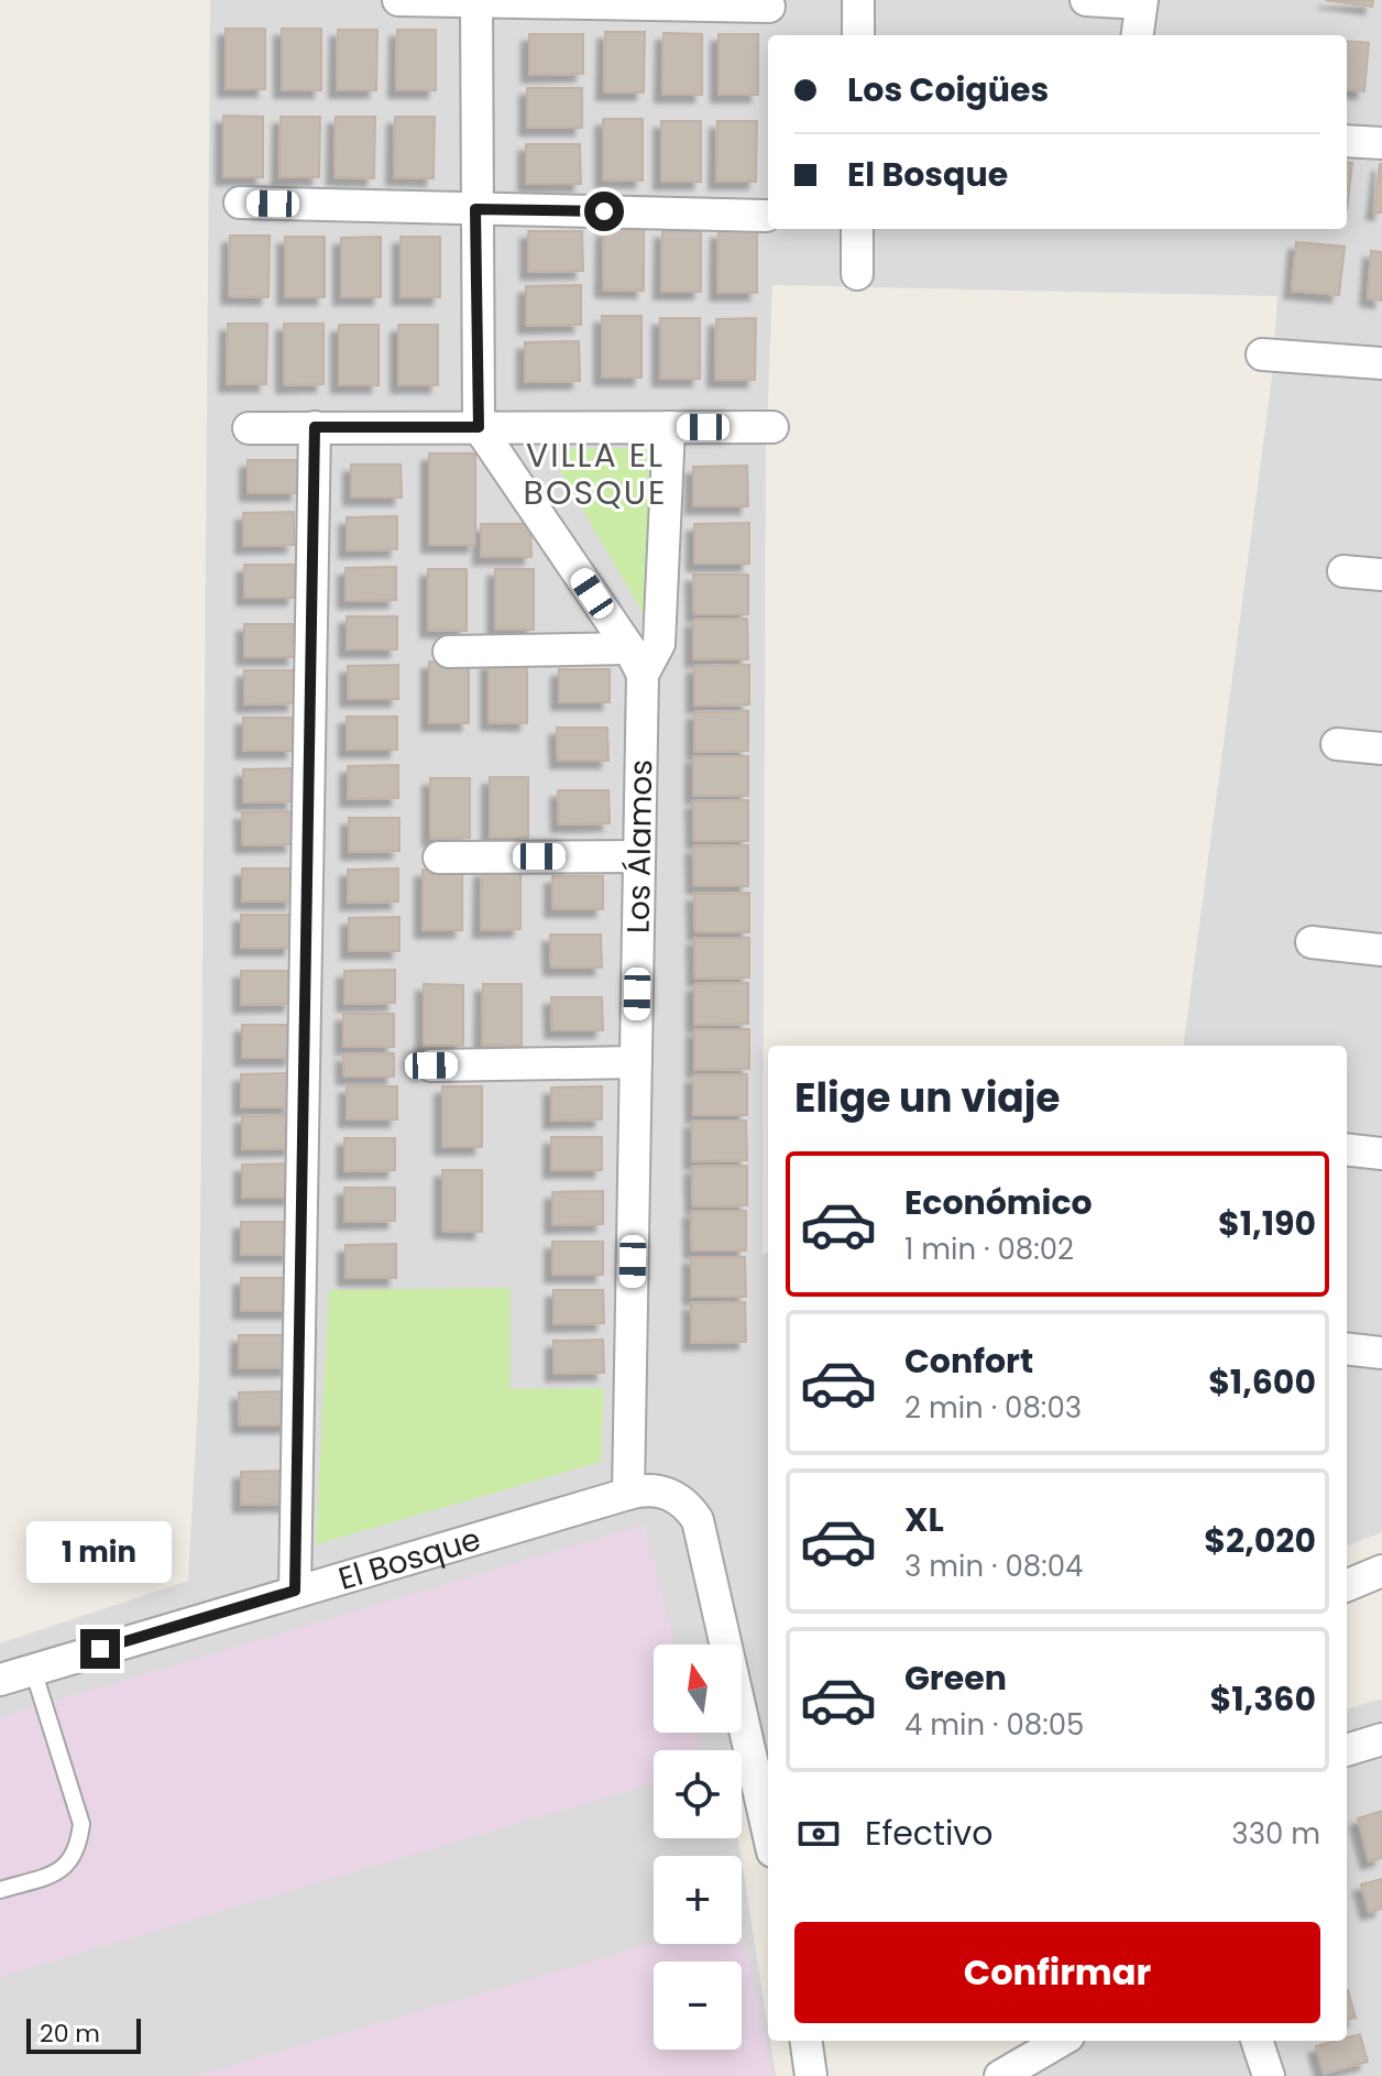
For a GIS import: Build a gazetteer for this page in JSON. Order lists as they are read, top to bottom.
{
  "streets": {
    "street": ["Los Álamos", "El Bosque"]
  },
  "crossings": [
    ["Los Álamos", "El Bosque"]
  ],
  "districts": ["VILLA EL BOSQUE"],
  "scale_bar": "20 m",
  "north": "top",
  "page": {
    "banner": ["Los Coigües", "El Bosque"],
    "heading": "Elige un viaje",
    "list": [
      {
        "name": "Económico",
        "note": "1 min · 08:02",
        "value": "$1,190"
      },
      {
        "name": "Confort",
        "note": "2 min · 08:03",
        "value": "$1,600"
      },
      {
        "name": "XL",
        "note": "3 min · 08:04",
        "value": "$2,020"
      },
      {
        "name": "Green",
        "note": "4 min · 08:05",
        "value": "$1,360"
      }
    ],
    "bubble": "1 min",
    "map_buttons": ["+", "−"],
    "pay": ["Efectivo", "330 m"],
    "buttons": "Confirmar",
    "scale": "20 m"
  }
}
